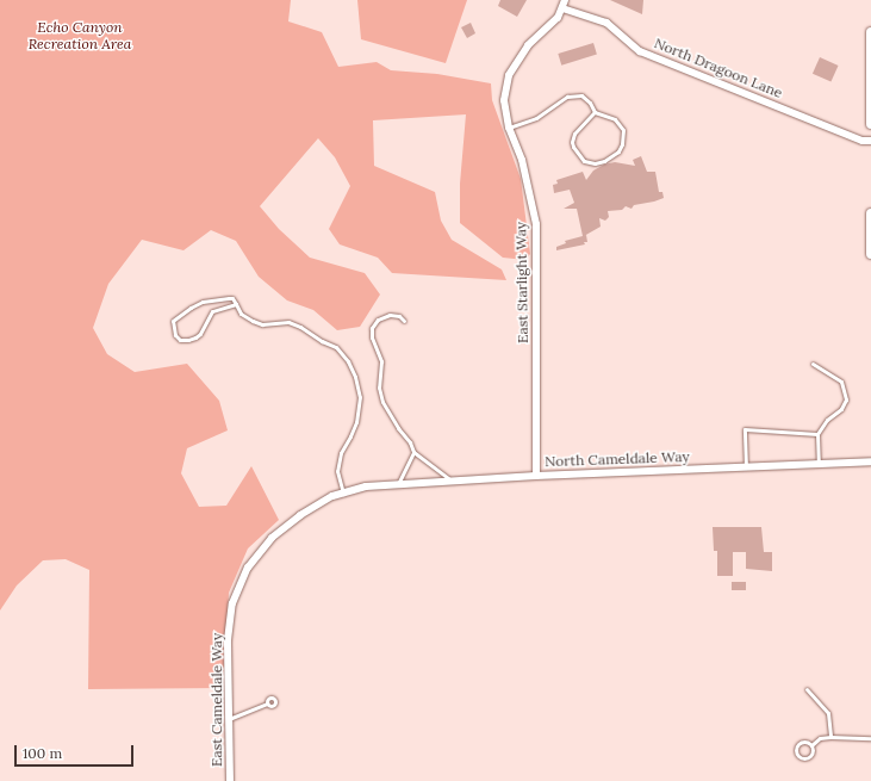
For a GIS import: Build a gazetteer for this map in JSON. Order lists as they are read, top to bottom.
{
  "streets": {
    "street": [
      "North Dragoon Lane",
      "East Starlight Way",
      "North Cameldale Way",
      "East Cameldale Way"
    ]
  },
  "crossings": [
    ["North Dragoon Lane", "East Starlight Way"],
    ["East Starlight Way", "North Cameldale Way"],
    ["North Cameldale Way", "East Cameldale Way"]
  ],
  "parks": ["Echo Canyon Recreation Area"],
  "scale_bar": "100 m"
}
